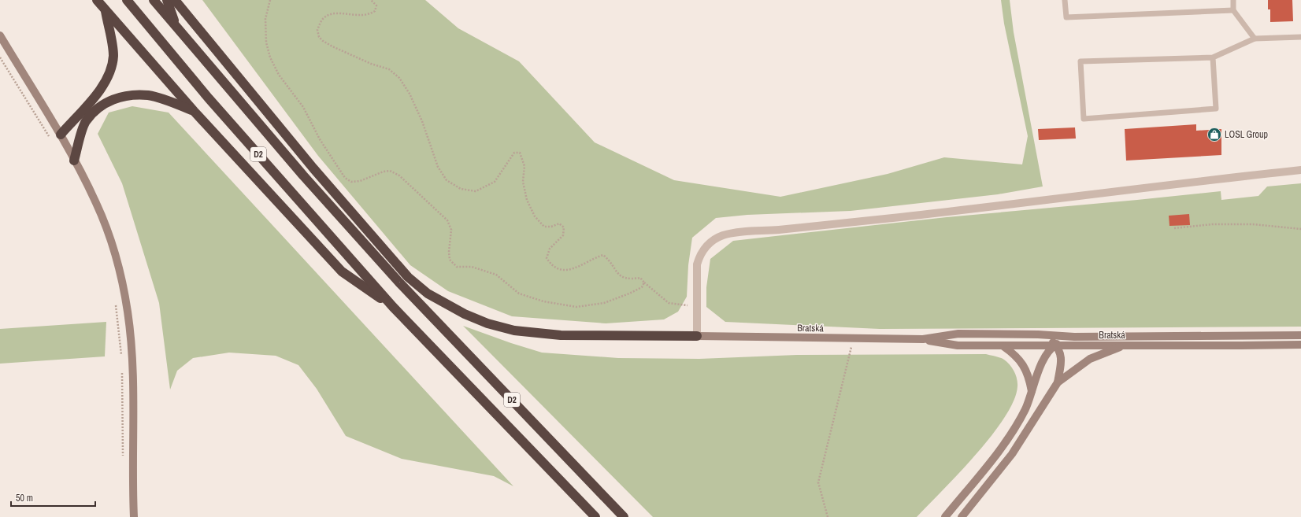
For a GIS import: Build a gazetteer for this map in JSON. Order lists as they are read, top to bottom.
{
  "streets": {
    "highway": ["D2"],
    "main road": ["Bratská"]
  },
  "places": {
    "shop": ["LOSL Group"]
  },
  "scale_bar": "50 m"
}
